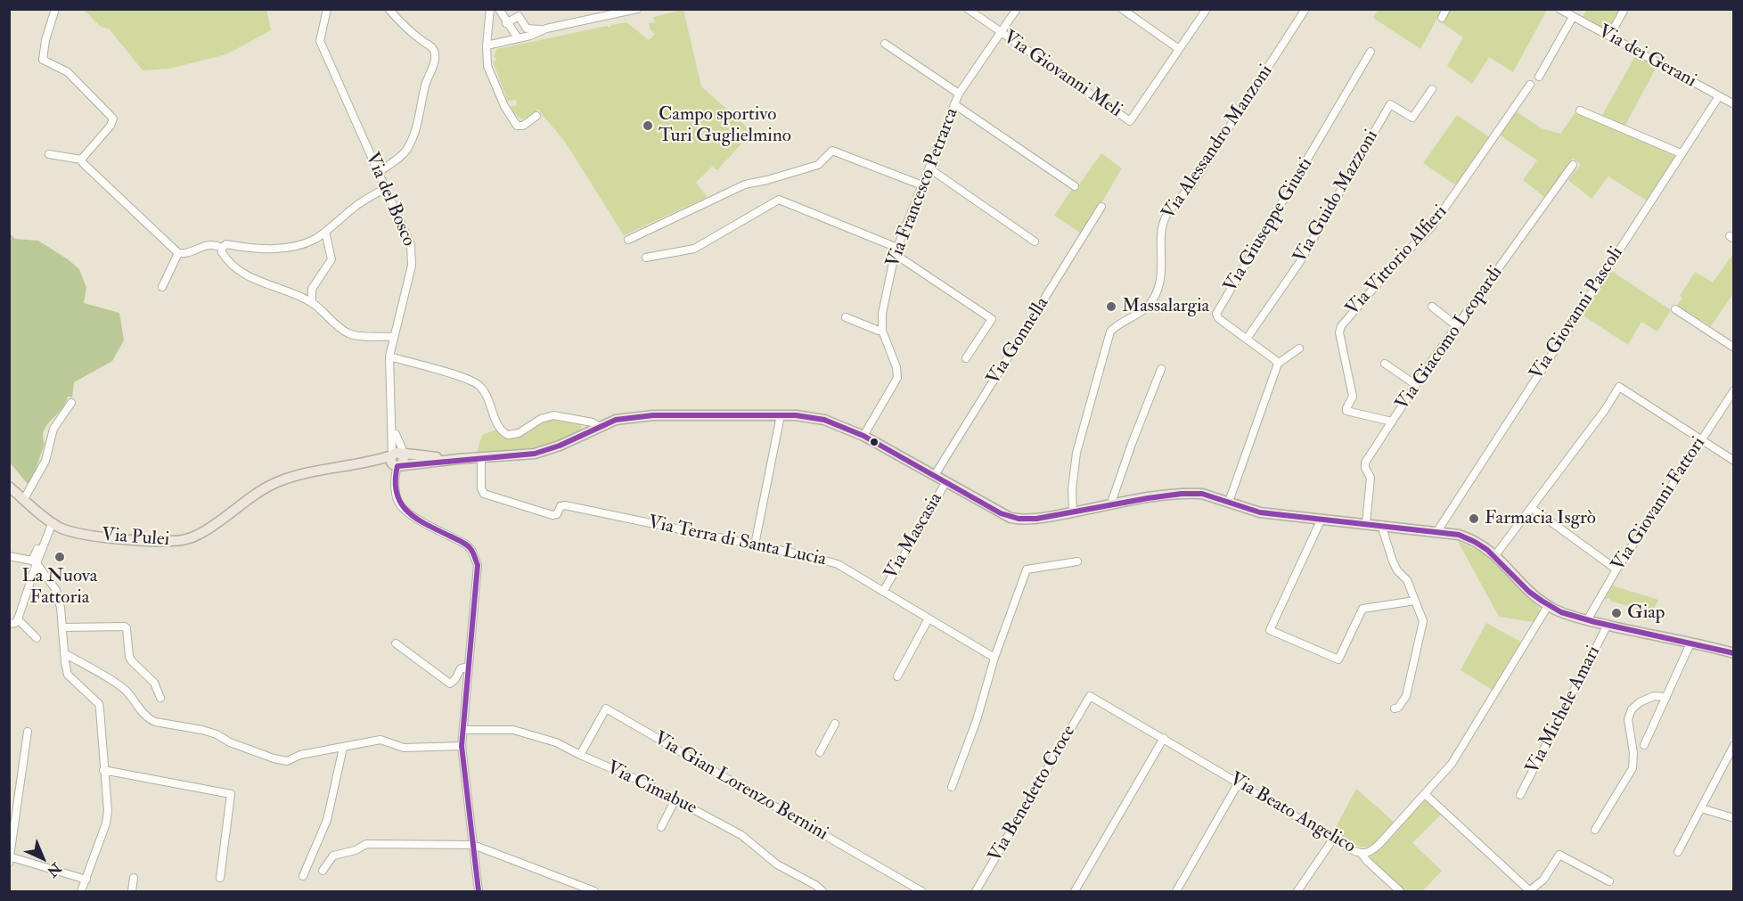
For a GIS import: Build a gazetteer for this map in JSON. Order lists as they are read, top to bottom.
{
  "streets": {
    "main road": ["Via Pulei"],
    "street": [
      "Via dei Gerani",
      "Via Giovanni Meli",
      "Via Alessandro Manzoni",
      "Via Francesco Petrarca",
      "Via Guido Mazzoni",
      "Via del Bosco",
      "Via Giuseppe Giusti",
      "Via Vittorio Alfieri",
      "Via Giovanni Pascoli",
      "Via Giacomo Leopardi",
      "Via Gonnella",
      "Via Giovanni Fattori",
      "Via Mascasia",
      "Via Terra di Santa Lucia",
      "Via Michele Amari",
      "Via Gian Lorenzo Bernini",
      "Via Cimabue",
      "Via Benedetto Croce",
      "Via Beato Angelico"
    ]
  },
  "crossings": [
    ["Via dei Gerani", "Via Giovanni Pascoli"],
    ["Via Giovanni Meli", "Via Francesco Petrarca"],
    ["Via Guido Mazzoni", "Via Giuseppe Giusti"],
    ["Via Vittorio Alfieri", "Via Giacomo Leopardi"],
    ["Via Mascasia", "Via Terra di Santa Lucia"],
    ["Via Gian Lorenzo Bernini", "Via Cimabue"],
    ["Via Benedetto Croce", "Via Beato Angelico"]
  ],
  "places": [
    "Campo sportivo Turi Guglielmino",
    "Massalargia",
    "Farmacia Isgrò",
    "La Nuova Fattoria",
    "Giap"
  ],
  "north": "bottom right"
}
